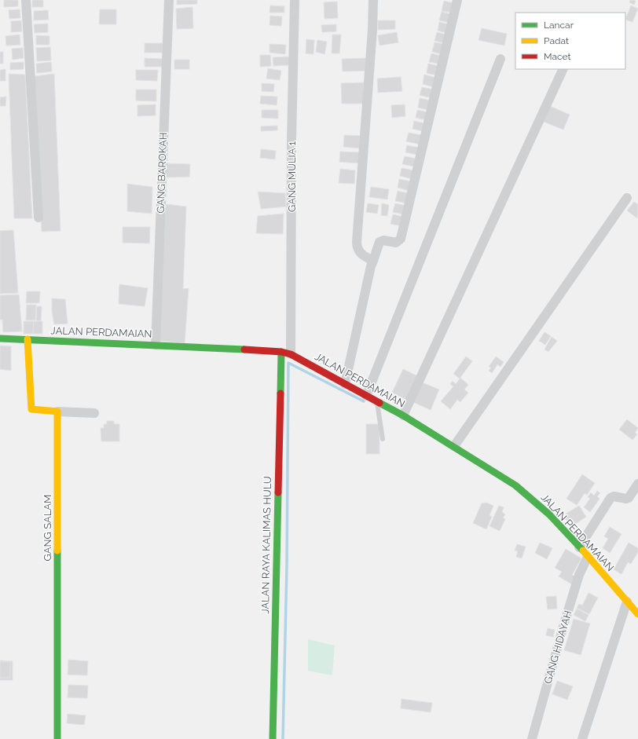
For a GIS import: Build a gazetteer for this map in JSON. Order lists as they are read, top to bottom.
{
  "streets": {
    "street": [
      "GANG BAROKAH",
      "GANG MULIA 1",
      "JALAN PERDAMAIAN",
      "GANG SALAM",
      "JALAN RAYA KALIMAS HULU",
      "GANG HIDAYAH"
    ]
  },
  "crossings": [
    ["GANG BAROKAH", "JALAN PERDAMAIAN"],
    ["GANG MULIA 1", "JALAN PERDAMAIAN"],
    ["JALAN PERDAMAIAN", "JALAN RAYA KALIMAS HULU"],
    ["JALAN PERDAMAIAN", "GANG HIDAYAH"]
  ],
  "legend": ["Lancar", "Padat", "Macet"]
}
